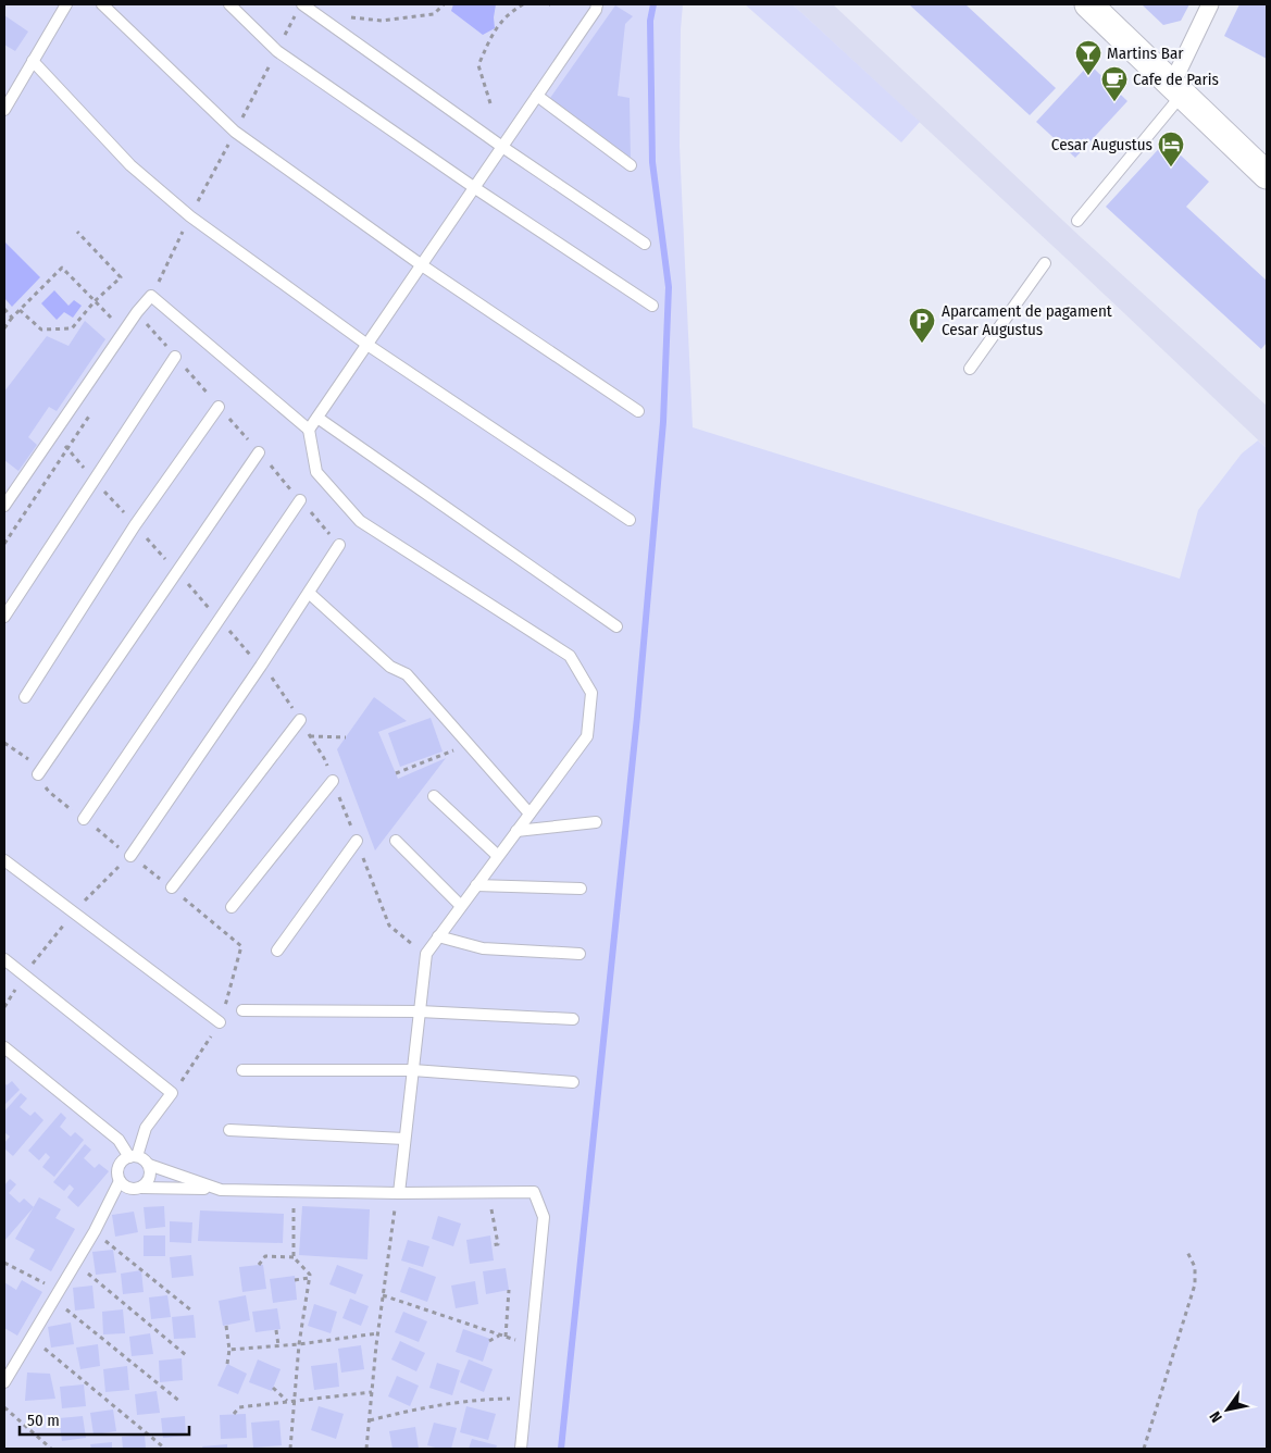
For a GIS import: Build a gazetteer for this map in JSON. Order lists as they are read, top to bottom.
{
  "places": {
    "bar": ["Martins Bar"],
    "cafe": ["Cafe de Paris"],
    "hotel": ["Cesar Augustus"],
    "parking": ["Aparcament de pagament Cesar Augustus"]
  },
  "scale_bar": "50 m",
  "north": "bottom left"
}
